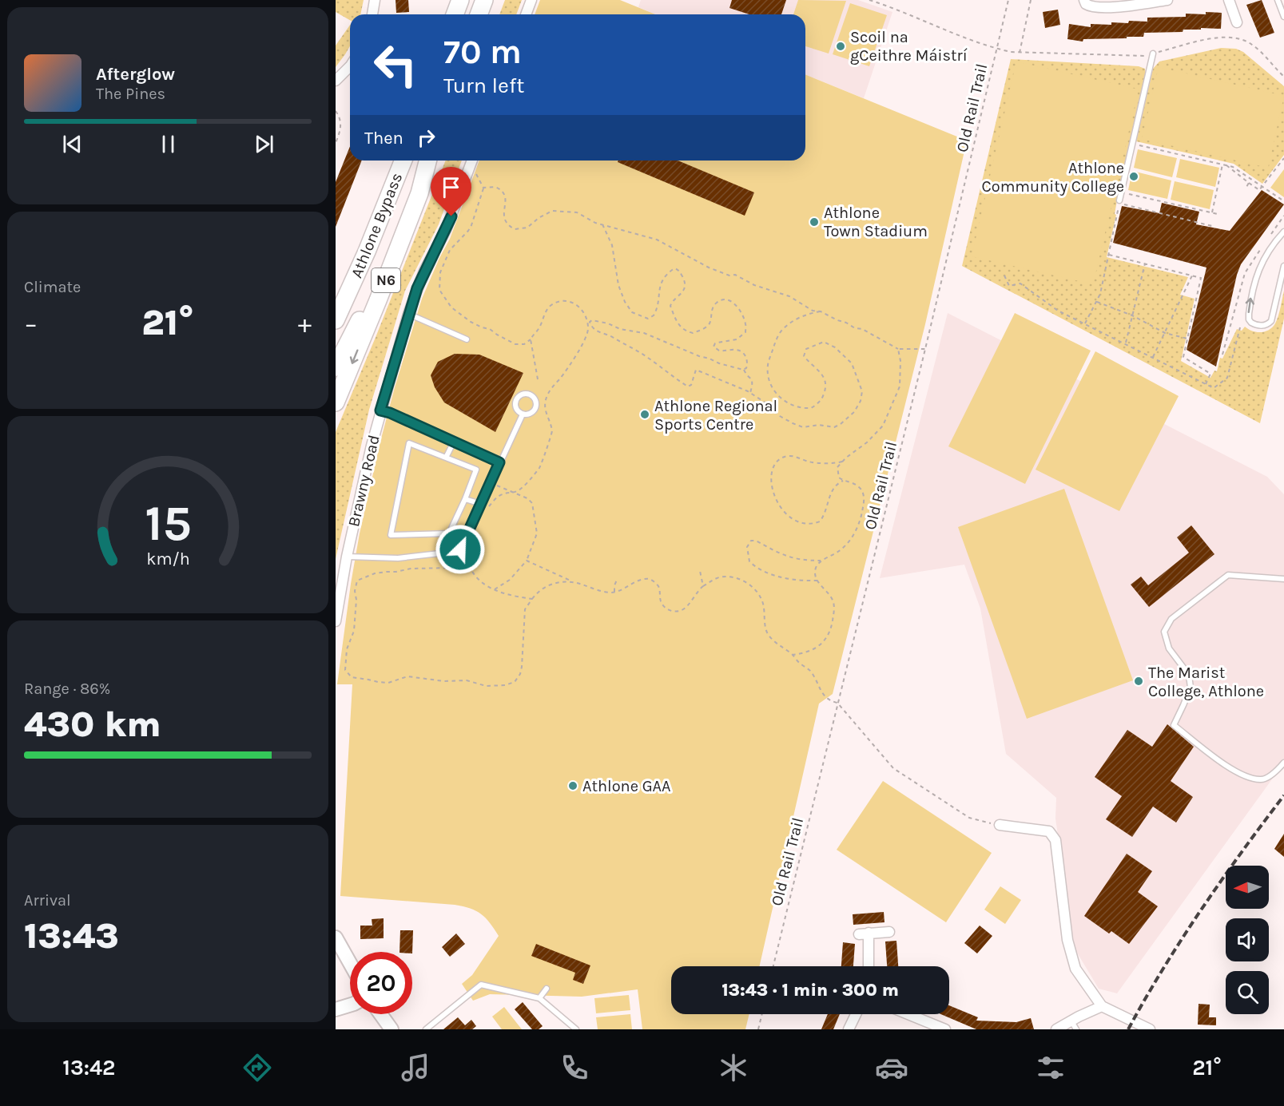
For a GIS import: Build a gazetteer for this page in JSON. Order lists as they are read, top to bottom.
{
  "streets": {
    "highway": ["Athlone Bypass", "N6"],
    "street": ["Brawny Road"],
    "path": ["Old Rail Trail"]
  },
  "places": [
    "Scoil na gCeithre Máistrí",
    "Athlone Community College",
    "Athlone Town Stadium",
    "Athlone Regional Sports Centre",
    "The Marist College, Athlone",
    "Athlone GAA"
  ],
  "north": "left",
  "page": {
    "turn": ["70 m", "Turn left"],
    "song": ["Afterglow", "The Pines"],
    "then": "Then",
    "tile": [
      "Climate",
      ["Range · 86%", "430 km"],
      ["Arrival", "13:43"]
    ],
    "heat": ["−", "21°", "+"],
    "limit": "20",
    "trip": "13:43 · 1 min · 300 m",
    "tabs": ["13:42", "21°"],
    "gauge": ["15", "km/h"]
  }
}
